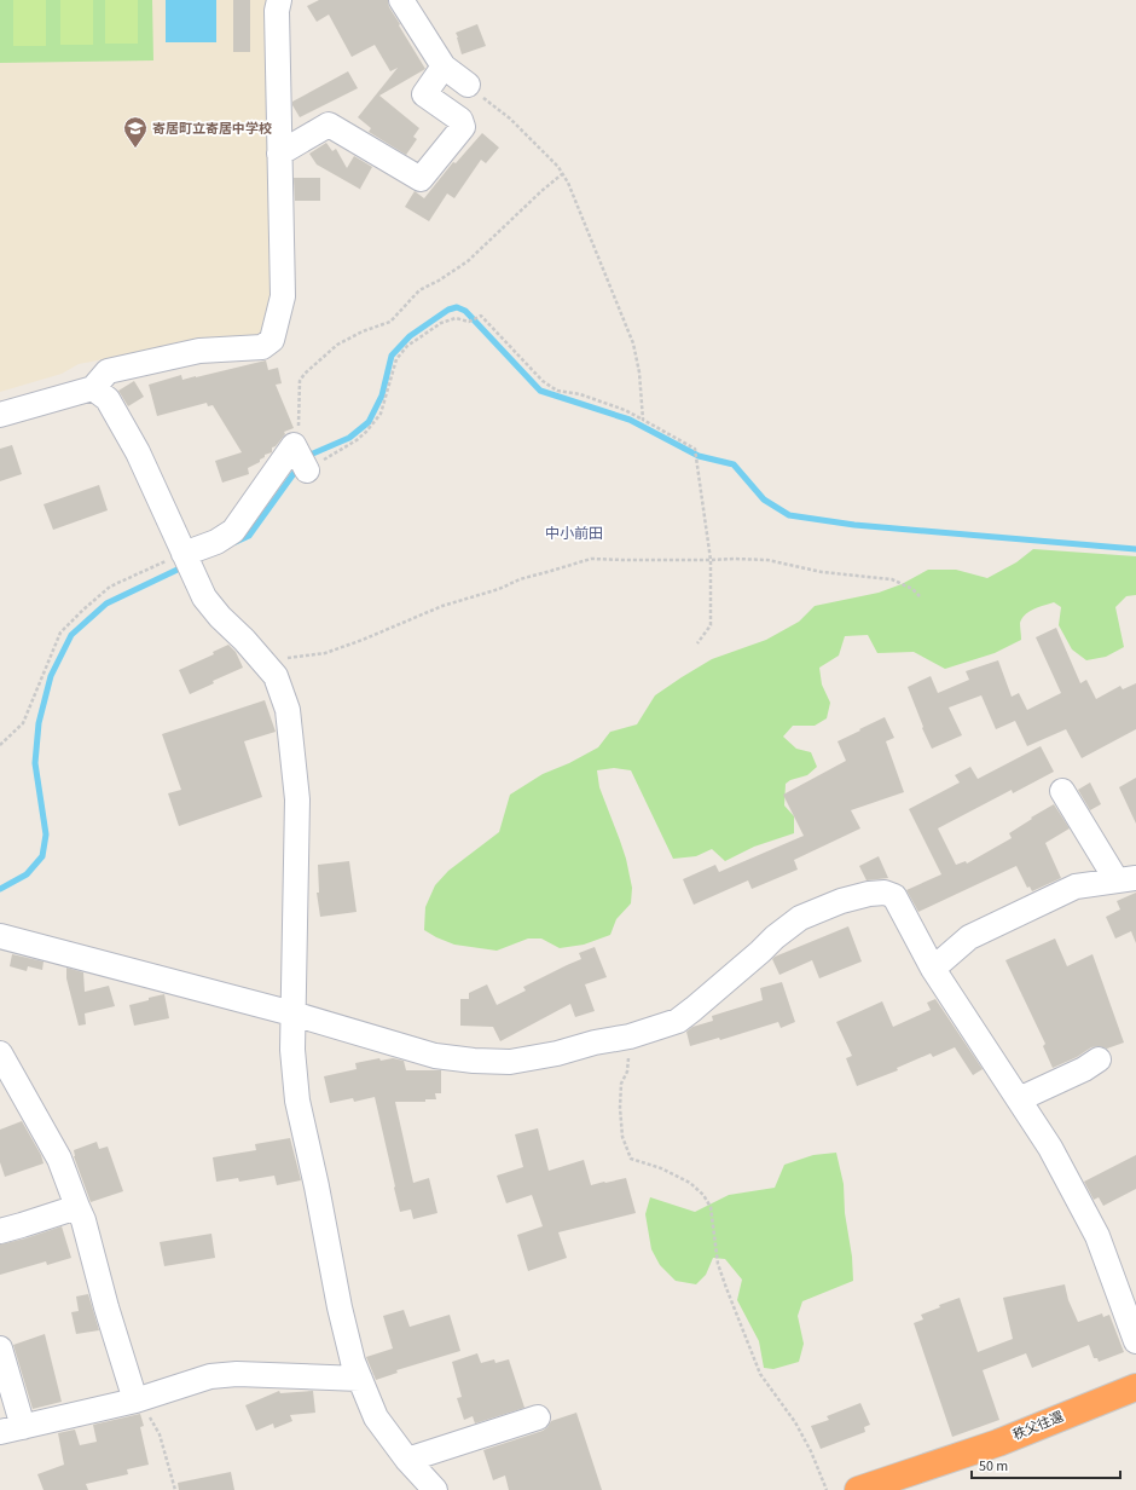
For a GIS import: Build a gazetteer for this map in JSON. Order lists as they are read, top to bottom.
{
  "streets": {
    "highway": ["秩父往還"]
  },
  "districts": ["中小前田"],
  "places": {
    "school or university": ["寄居町立寄居中学校"]
  },
  "scale_bar": "50 m"
}
